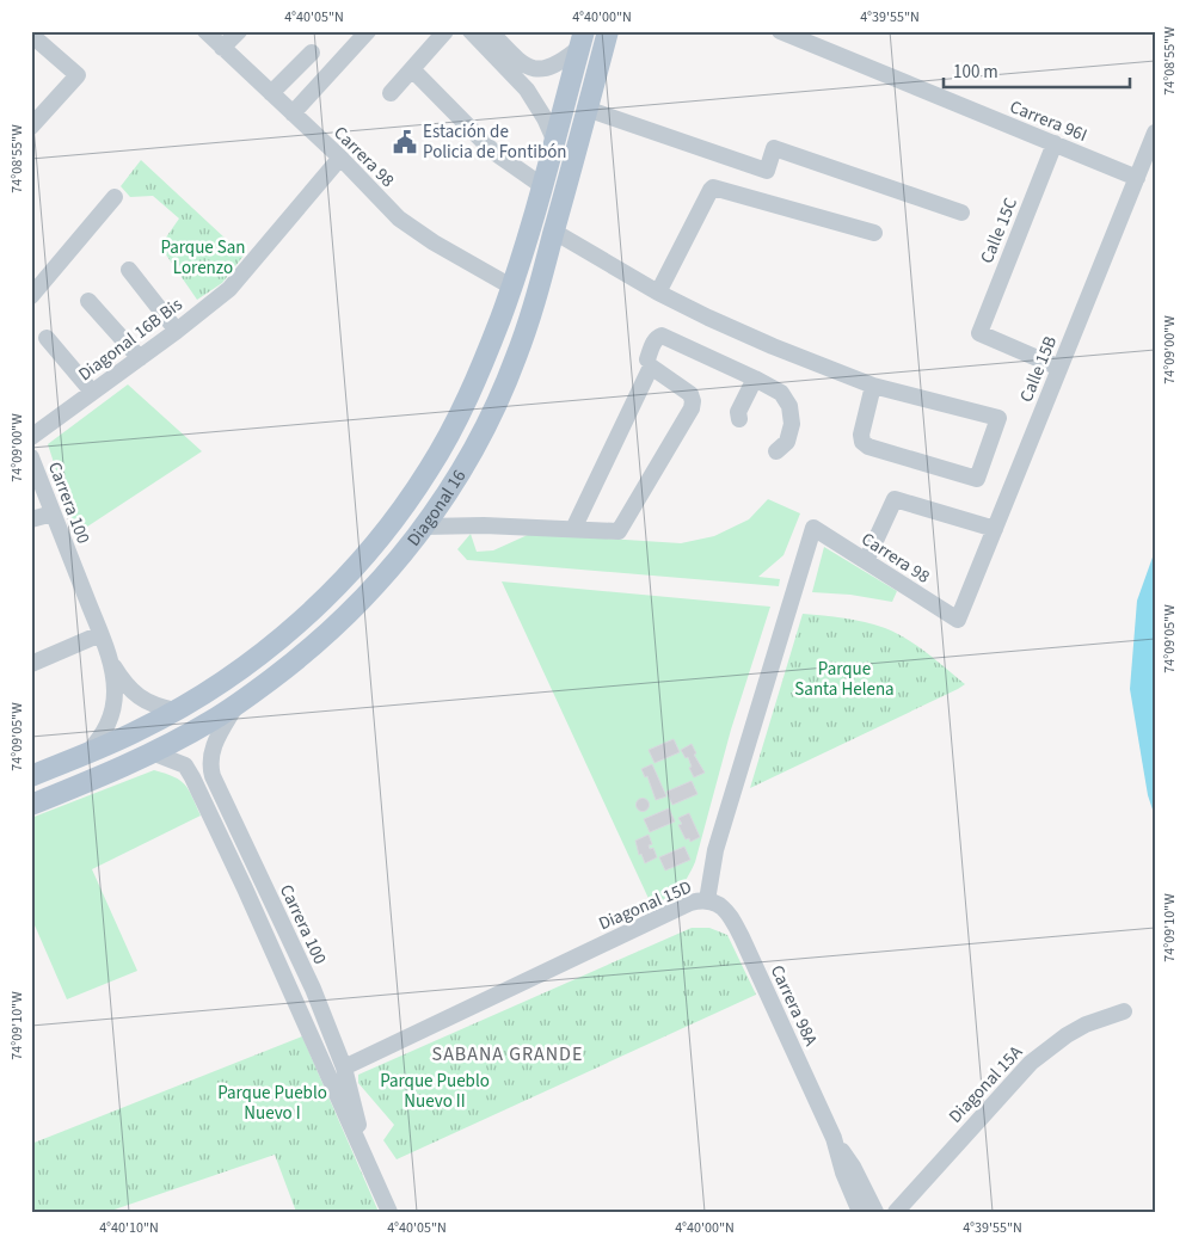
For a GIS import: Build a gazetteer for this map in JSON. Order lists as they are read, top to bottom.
{
  "streets": {
    "main road": ["Diagonal 16"],
    "street": [
      "Carrera 96I",
      "Carrera 98",
      "Calle 15C",
      "Diagonal 16B Bis",
      "Calle 15B",
      "Carrera 100",
      "Diagonal 15D",
      "Carrera 98A",
      "Diagonal 15A"
    ]
  },
  "crossings": [
    ["Carrera 96I", "Calle 15C"],
    ["Carrera 96I", "Calle 15B"],
    ["Carrera 98", "Diagonal 16B Bis"],
    ["Carrera 98", "Calle 15B"],
    ["Carrera 98", "Diagonal 16"],
    ["Carrera 98", "Diagonal 15D"],
    ["Calle 15C", "Calle 15B"],
    ["Carrera 100", "Diagonal 16"],
    ["Carrera 100", "Diagonal 15D"],
    ["Diagonal 15D", "Carrera 98A"]
  ],
  "districts": ["SABANA GRANDE"],
  "parks": [
    "Parque San Lorenzo",
    "Parque Santa Helena",
    "Parque Pueblo Nuevo II",
    "Parque Pueblo Nuevo I"
  ],
  "places": {
    "public building": ["Estación de Policia de Fontibón"]
  },
  "scale_bar": "100 m",
  "coordinates": [
    "4°40'05\"N",
    "4°40'00\"N",
    "4°39'55\"N",
    "74°08'55\"W",
    "74°09'00\"W",
    "74°09'05\"W",
    "74°09'10\"W",
    "4°40'10\"N"
  ]
}
